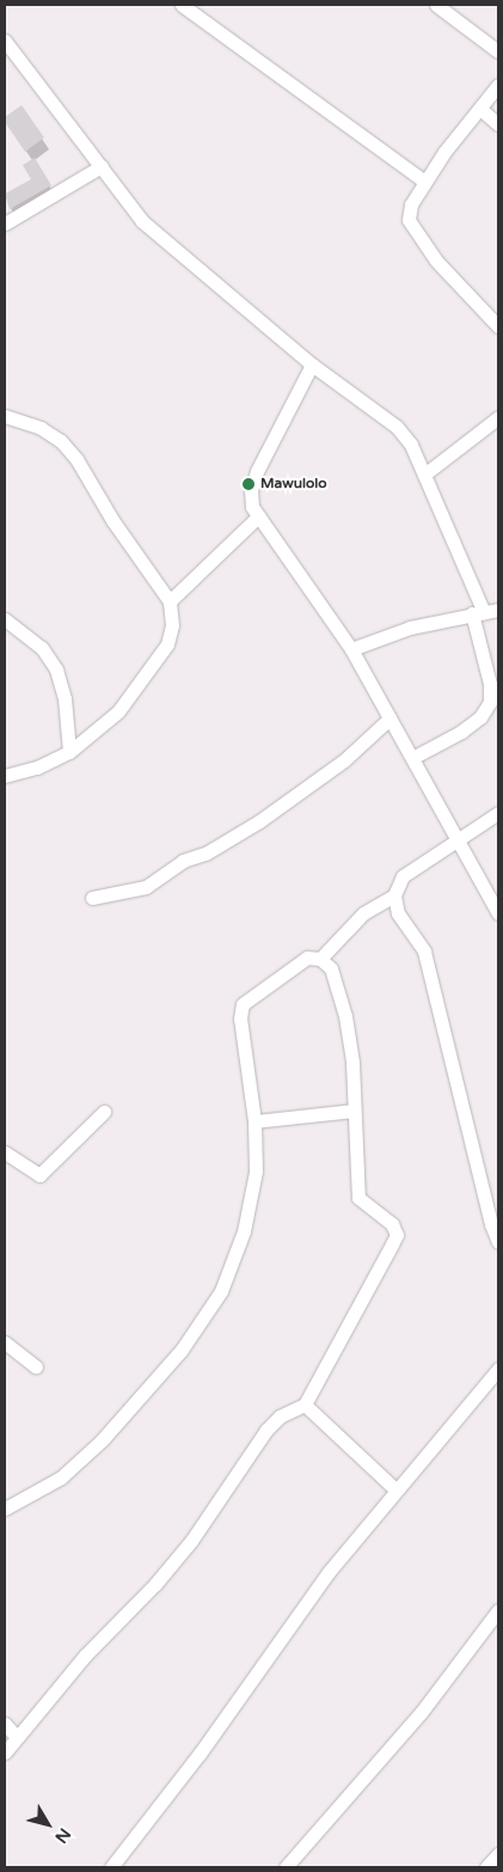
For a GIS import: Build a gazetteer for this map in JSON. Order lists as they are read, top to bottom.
{
  "places": ["Mawulolo"],
  "north": "bottom right"
}
